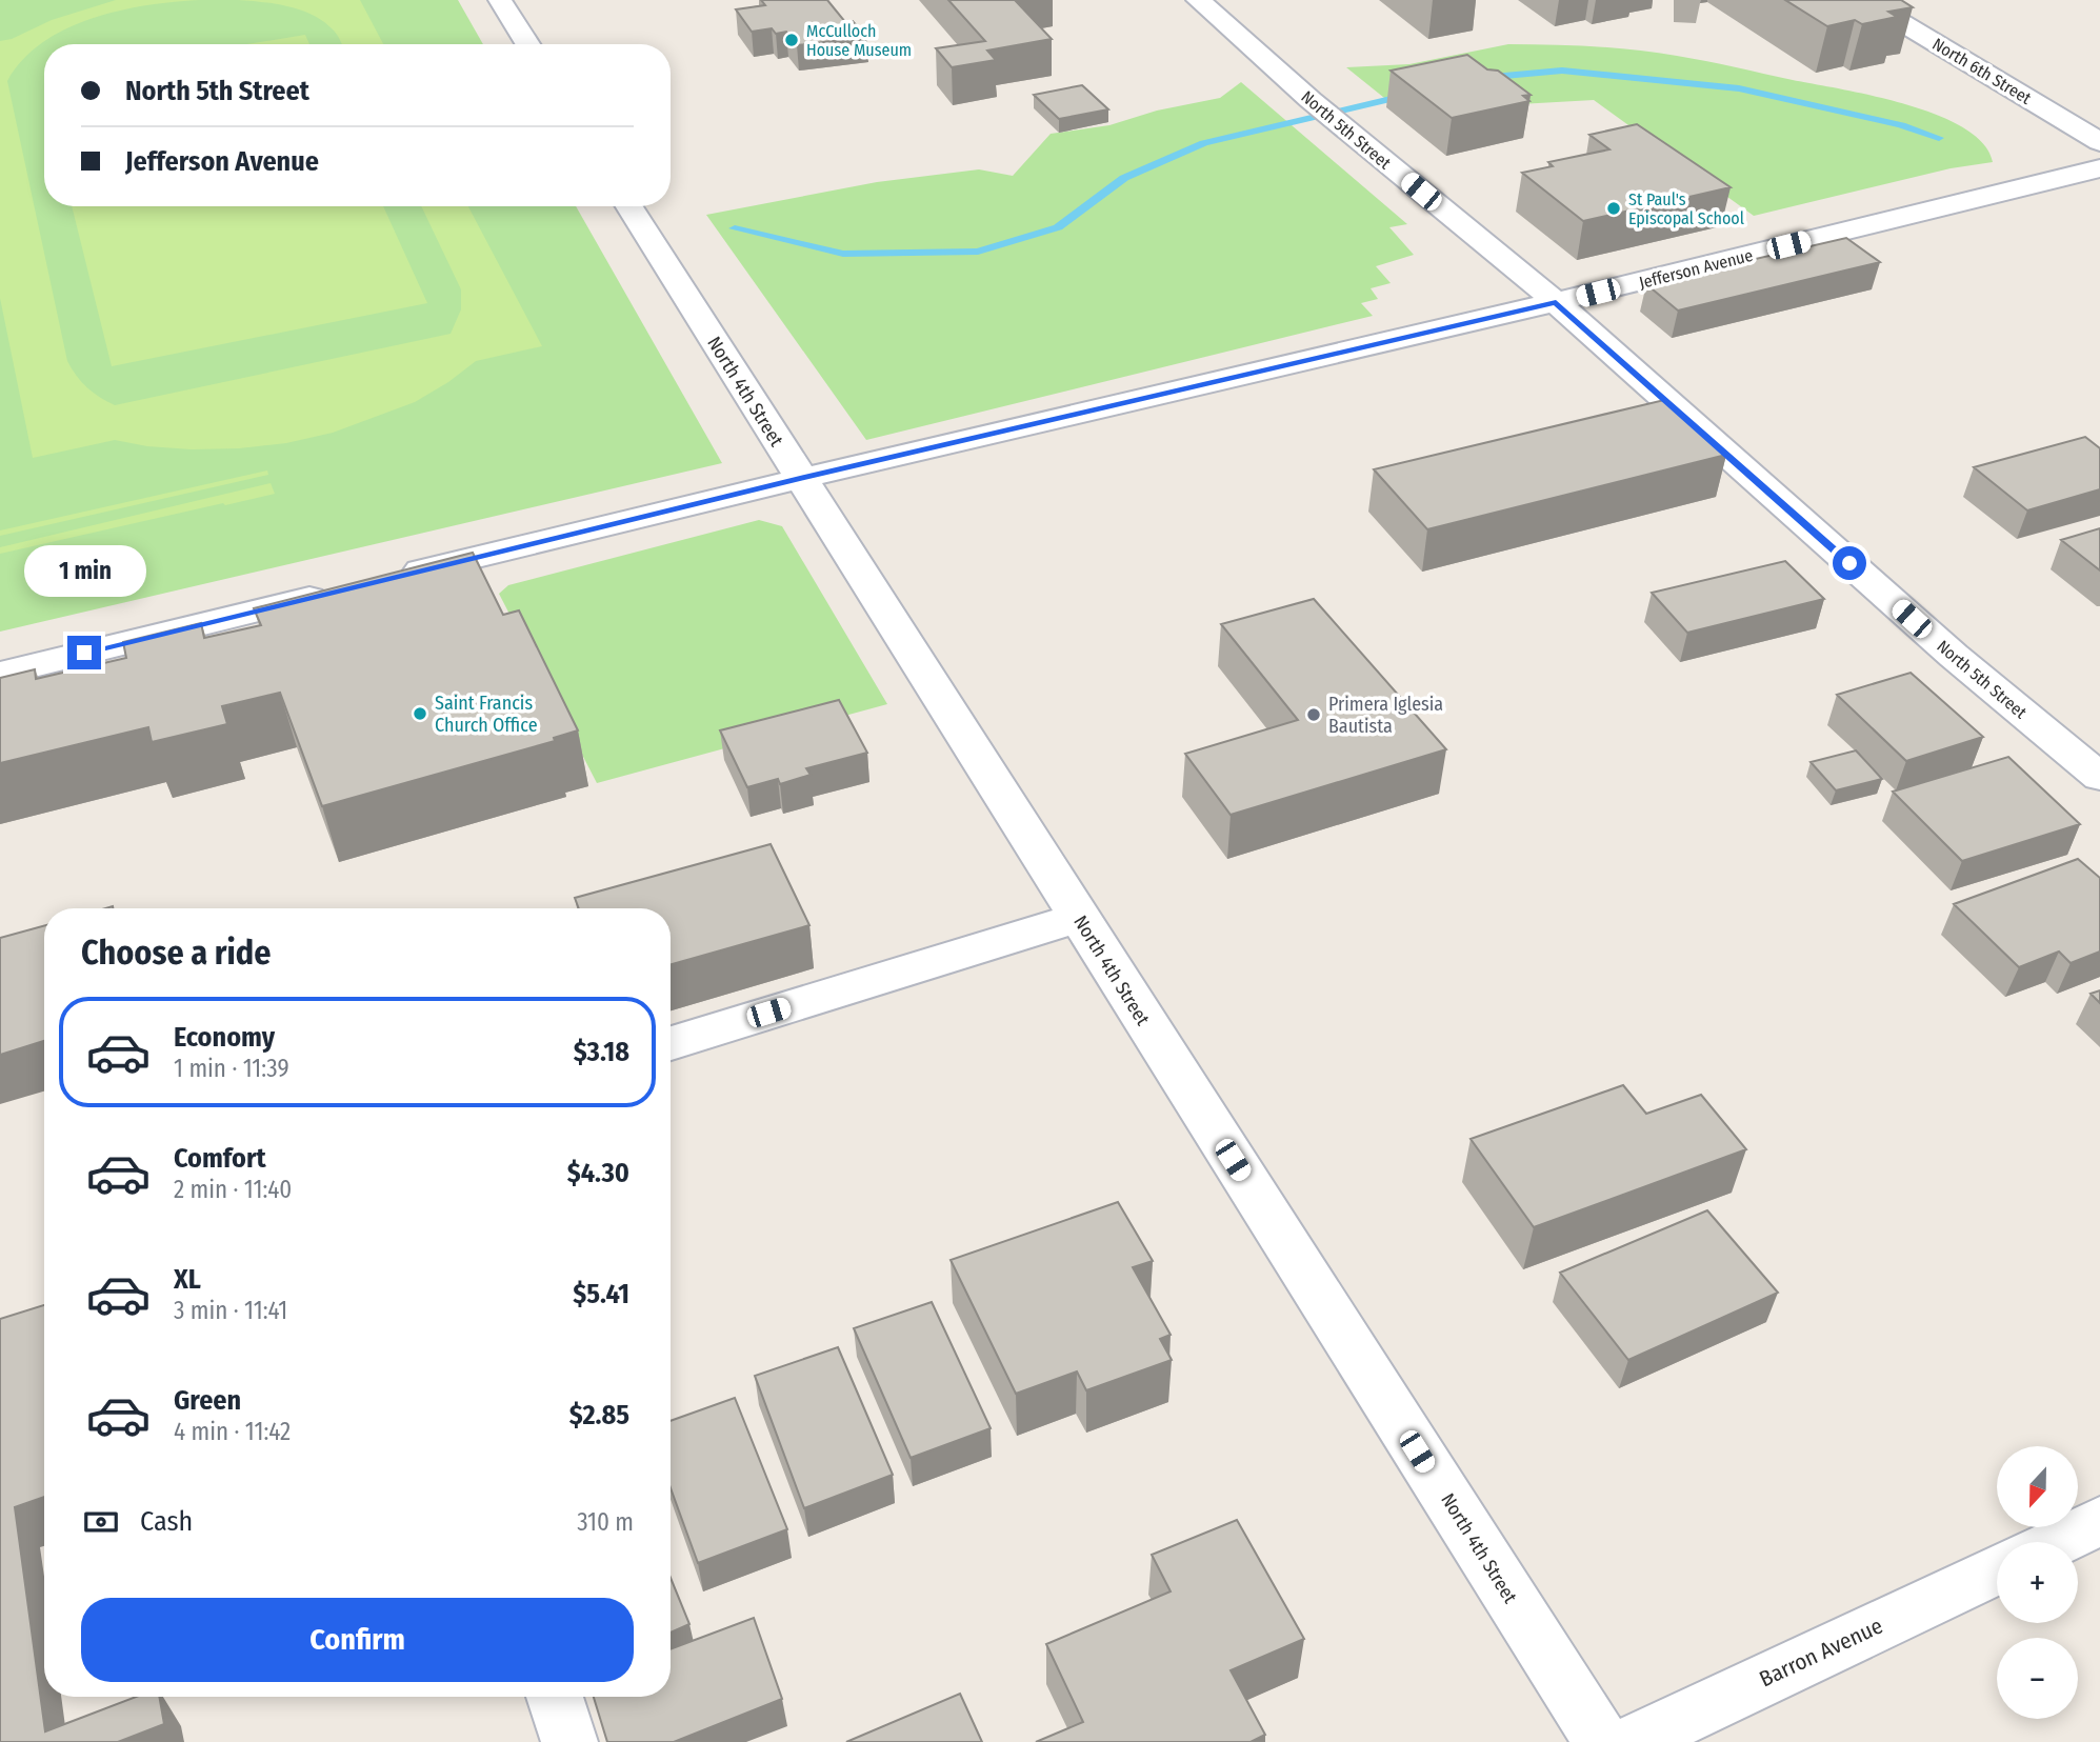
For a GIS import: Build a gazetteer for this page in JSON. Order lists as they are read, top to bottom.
{
  "streets": {
    "street": [
      "North 6th Street",
      "North 5th Street",
      "Jefferson Avenue",
      "North 4th Street",
      "Barron Avenue"
    ]
  },
  "crossings": [
    ["North 5th Street", "Jefferson Avenue"],
    ["Jefferson Avenue", "North 4th Street"]
  ],
  "places": [
    "McCulloch House Museum",
    "St Paul's Episcopal School",
    "Saint Francis Church Office",
    "Primera Iglesia Bautista"
  ],
  "north": "bottom",
  "page": {
    "banner": ["North 5th Street", "Jefferson Avenue"],
    "bubble": "1 min",
    "heading": "Choose a ride",
    "list": [
      {
        "name": "Economy",
        "note": "1 min · 11:39",
        "value": "$3.18"
      },
      {
        "name": "Comfort",
        "note": "2 min · 11:40",
        "value": "$4.30"
      },
      {
        "name": "XL",
        "note": "3 min · 11:41",
        "value": "$5.41"
      },
      {
        "name": "Green",
        "note": "4 min · 11:42",
        "value": "$2.85"
      }
    ],
    "map_buttons": ["+", "−"],
    "pay": ["Cash", "310 m"],
    "buttons": "Confirm"
  }
}
